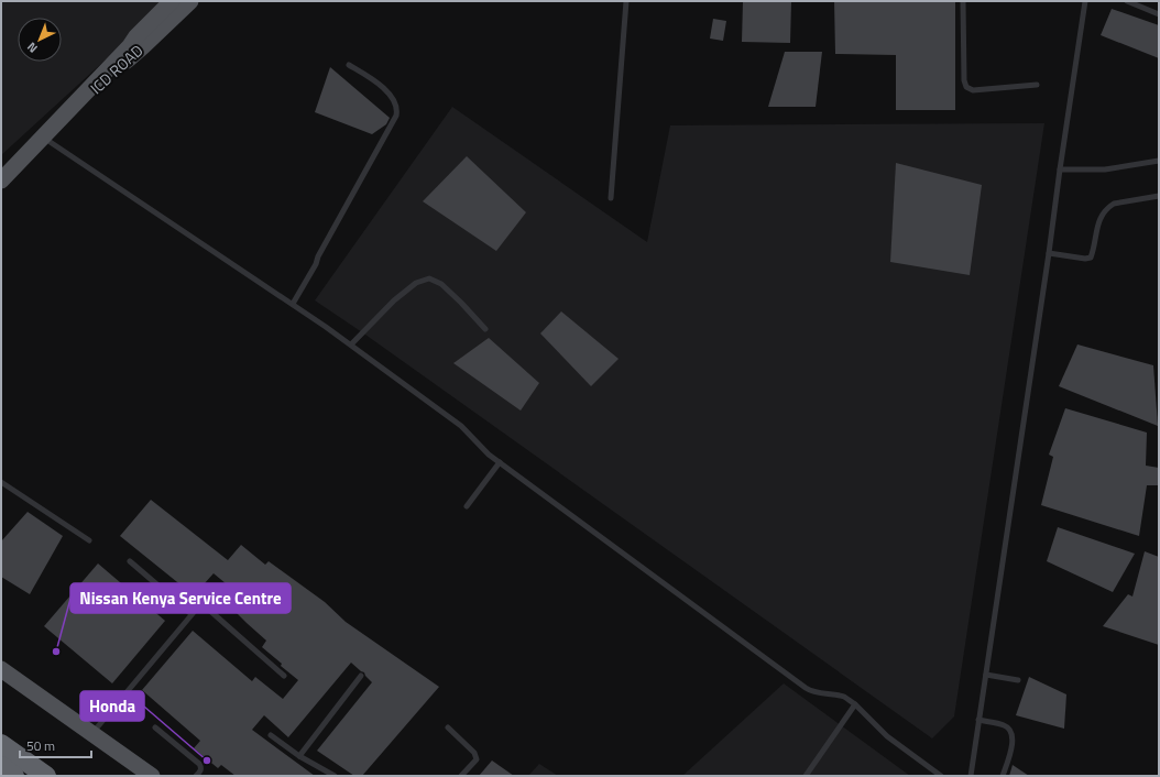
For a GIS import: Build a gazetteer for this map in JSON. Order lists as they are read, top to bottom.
{
  "streets": {
    "main road": ["ICD ROAD"]
  },
  "places": ["Nissan Kenya Service Centre", "Honda"],
  "scale_bar": "50 m",
  "north": "bottom left"
}
